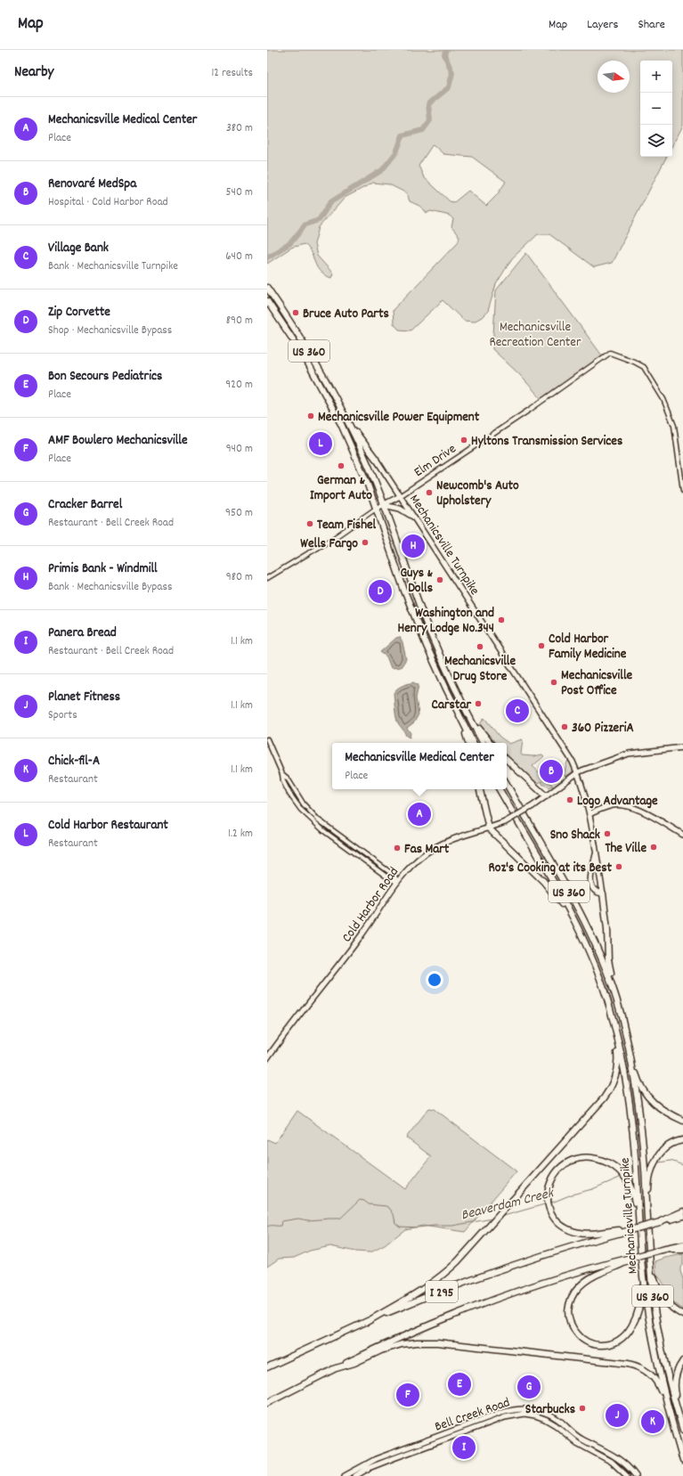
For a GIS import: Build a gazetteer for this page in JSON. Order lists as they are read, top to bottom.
{
  "streets": {
    "highway": ["US 360", "Mechanicsville Turnpike", "I 295"],
    "main road": ["Elm Drive", "Cold Harbor Road", "Bell Creek Road"]
  },
  "crossings": [
    ["US 360", "Elm Drive"],
    ["US 360", "Mechanicsville Turnpike"],
    ["Elm Drive", "Mechanicsville Turnpike"],
    ["Mechanicsville Turnpike", "Cold Harbor Road"]
  ],
  "water": ["Beaverdam Creek"],
  "parks": ["Mechanicsville Recreation Center"],
  "places": [
    "Bruce Auto Parts",
    "Mechanicsville Power Equipment",
    "Hyltons Transmission Services",
    "German & Import Auto",
    "Newcomb's Auto Upholstery",
    "Team Fishel",
    "Wells Fargo",
    "Guys & Dolls",
    "Washington and Henry Lodge No.344",
    "Cold Harbor Family Medicine",
    "Mechanicsville Drug Store",
    "Mechanicsville Post Office",
    "Carstar",
    "360 PizzeriA",
    "Logo Advantage",
    "Sno Shack",
    "The Ville",
    "Fas Mart",
    "Roz's Cooking at its Best",
    "Starbucks"
  ],
  "north": "right",
  "page": {
    "header": "Map",
    "nav": ["Map", "Layers", "Share"],
    "heading": ["Nearby", "12 results"],
    "map_buttons": ["+", "−"],
    "list": [
      {
        "mark": "A",
        "name": "Mechanicsville Medical Center",
        "note": "Place",
        "value": "380 m"
      },
      {
        "mark": "B",
        "name": "Renovaré MedSpa",
        "note": "Hospital · Cold Harbor Road",
        "value": "540 m"
      },
      {
        "mark": "C",
        "name": "Village Bank",
        "note": "Bank · Mechanicsville Turnpike",
        "value": "640 m"
      },
      {
        "mark": "D",
        "name": "Zip Corvette",
        "note": "Shop · Mechanicsville Bypass",
        "value": "890 m"
      },
      {
        "mark": "E",
        "name": "Bon Secours Pediatrics",
        "note": "Place",
        "value": "920 m"
      },
      {
        "mark": "F",
        "name": "AMF Bowlero Mechanicsville",
        "note": "Place",
        "value": "940 m"
      },
      {
        "mark": "G",
        "name": "Cracker Barrel",
        "note": "Restaurant · Bell Creek Road",
        "value": "950 m"
      },
      {
        "mark": "H",
        "name": "Primis Bank - Windmill",
        "note": "Bank · Mechanicsville Bypass",
        "value": "980 m"
      },
      {
        "mark": "I",
        "name": "Panera Bread",
        "note": "Restaurant · Bell Creek Road",
        "value": "1.1 km"
      },
      {
        "mark": "J",
        "name": "Planet Fitness",
        "note": "Sports",
        "value": "1.1 km"
      },
      {
        "mark": "K",
        "name": "Chick-fil-A",
        "note": "Restaurant",
        "value": "1.1 km"
      },
      {
        "mark": "L",
        "name": "Cold Harbor Restaurant",
        "note": "Restaurant",
        "value": "1.2 km"
      }
    ],
    "pins": [
      "L",
      "H",
      "D",
      "C",
      "B",
      "A",
      "E",
      "G",
      "F",
      "J",
      "K",
      "I"
    ],
    "popup": ["Mechanicsville Medical Center", "Place"]
  }
}
